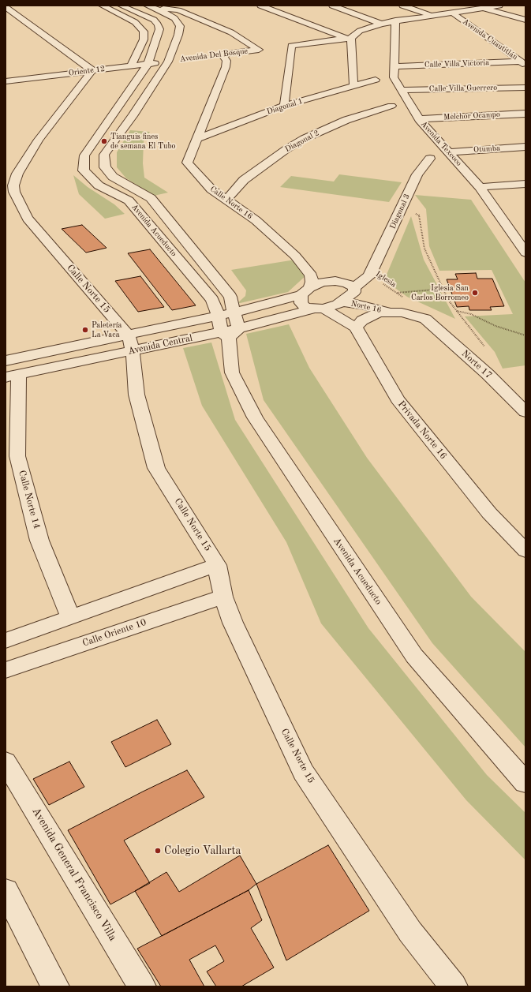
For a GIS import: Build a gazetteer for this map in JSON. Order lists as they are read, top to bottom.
{
  "streets": {
    "street": [
      "Avenida Cuautitlán",
      "Avenida Del Bosque",
      "Calle Villa Victoria",
      "Oriente 12",
      "Calle Villa Guerrero",
      "Diagonal 1",
      "Melchor Ocampo",
      "Diagonal 2",
      "Avenida Texcoco",
      "Otumba",
      "Calle Norte 16",
      "Diagonal 3",
      "Avenida Acueducto",
      "Calle Norte 15",
      "Norte 16",
      "Avenida Central",
      "Norte 17",
      "Privada Norte 16",
      "Calle Norte 14",
      "Calle Oriente 10",
      "Avenida General Francisco Villa"
    ],
    "path": ["Iglesia"]
  },
  "crossings": [
    ["Avenida Cuautitlán", "Calle Villa Victoria"],
    ["Avenida Del Bosque", "Oriente 12"],
    ["Avenida Del Bosque", "Calle Norte 16"],
    ["Avenida Del Bosque", "Avenida Acueducto"],
    ["Calle Villa Victoria", "Avenida Texcoco"],
    ["Oriente 12", "Avenida Acueducto"],
    ["Oriente 12", "Calle Norte 15"],
    ["Calle Villa Guerrero", "Avenida Texcoco"],
    ["Diagonal 1", "Calle Norte 16"],
    ["Melchor Ocampo", "Avenida Texcoco"],
    ["Diagonal 2", "Calle Norte 16"],
    ["Avenida Texcoco", "Otumba"],
    ["Calle Norte 16", "Norte 16"],
    ["Calle Norte 16", "Avenida Central"],
    ["Calle Norte 16", "Privada Norte 16"],
    ["Diagonal 3", "Iglesia"],
    ["Diagonal 3", "Norte 16"],
    ["Diagonal 3", "Avenida Central"],
    ["Avenida Acueducto", "Avenida Central"],
    ["Iglesia", "Norte 16"],
    ["Iglesia", "Norte 17"],
    ["Calle Norte 15", "Avenida Central"],
    ["Calle Norte 15", "Calle Oriente 10"],
    ["Norte 16", "Avenida Central"],
    ["Norte 16", "Norte 17"],
    ["Norte 16", "Privada Norte 16"],
    ["Avenida Central", "Privada Norte 16"],
    ["Avenida Central", "Calle Norte 14"]
  ],
  "places": [
    "Tianguis fines de semana El Tubo",
    "Iglesia San Carlos Borromeo",
    "Paletería La Vaca",
    "Colegio Vallarta"
  ]
}
